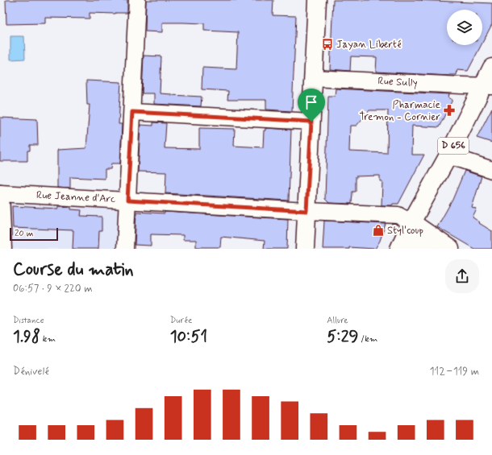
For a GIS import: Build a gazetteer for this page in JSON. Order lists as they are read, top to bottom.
{
  "streets": {
    "street": ["Rue Sully", "D 656", "Rue Jeanne d'Arc"]
  },
  "crossings": [
    ["Rue Sully", "D 656"],
    ["D 656", "Rue Jeanne d'Arc"]
  ],
  "places": {
    "bus stop": ["Jayan Liberté"],
    "pharmacy": ["Pharmacie Tremon - Cornier"],
    "shop": ["Styl'coup"]
  },
  "scale_bar": "20 m",
  "page": {
    "scale": "20 m",
    "heading": ["Course du matin", "06:57 · 9 × 220 m"],
    "stats": [
      ["Distance", "1.98 km"],
      ["Durée", "10:51"],
      ["Allure", "5:29 /km"]
    ],
    "chart": ["Dénivelé", "112–119 m"]
  }
}
